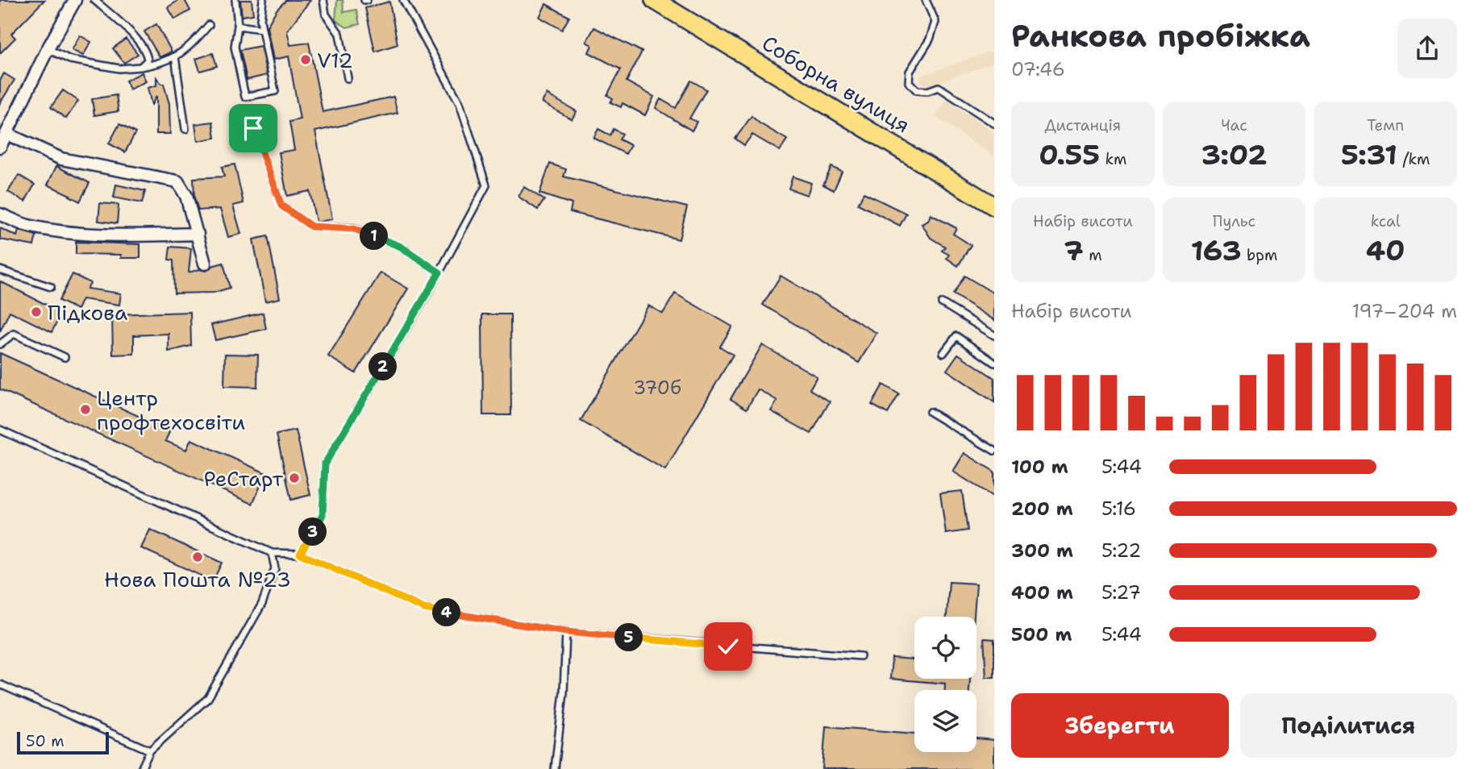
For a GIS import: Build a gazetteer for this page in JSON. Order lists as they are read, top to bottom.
{
  "streets": {
    "main road": ["Соборна вулиця"]
  },
  "places": [
    "V12",
    "Підкова",
    "Центр профтехосвіти",
    "РеСтарт",
    "Нова Пошта №23"
  ],
  "house_numbers": ["370б"],
  "scale_bar": "50 m",
  "page": {
    "heading": ["Ранкова пробіжка", "07:46"],
    "stats": [
      ["Дистанція", "0.55 km"],
      ["Час", "3:02"],
      ["Темп", "5:31 /km"],
      ["Набір висоти", "7 m"],
      ["Пульс", "163 bpm"],
      ["kcal", "40"]
    ],
    "pins": [
      "1",
      "2",
      "3",
      "4",
      "5"
    ],
    "chart": ["Набір висоти", "197–204 m"],
    "list": [
      {
        "name": "100 m",
        "note": "5:44"
      },
      {
        "name": "200 m",
        "note": "5:16"
      },
      {
        "name": "300 m",
        "note": "5:22"
      },
      {
        "name": "400 m",
        "note": "5:27"
      },
      {
        "name": "500 m",
        "note": "5:44"
      }
    ],
    "buttons": ["Зберегти", "Поділитися"],
    "scale": "50 m"
  }
}
